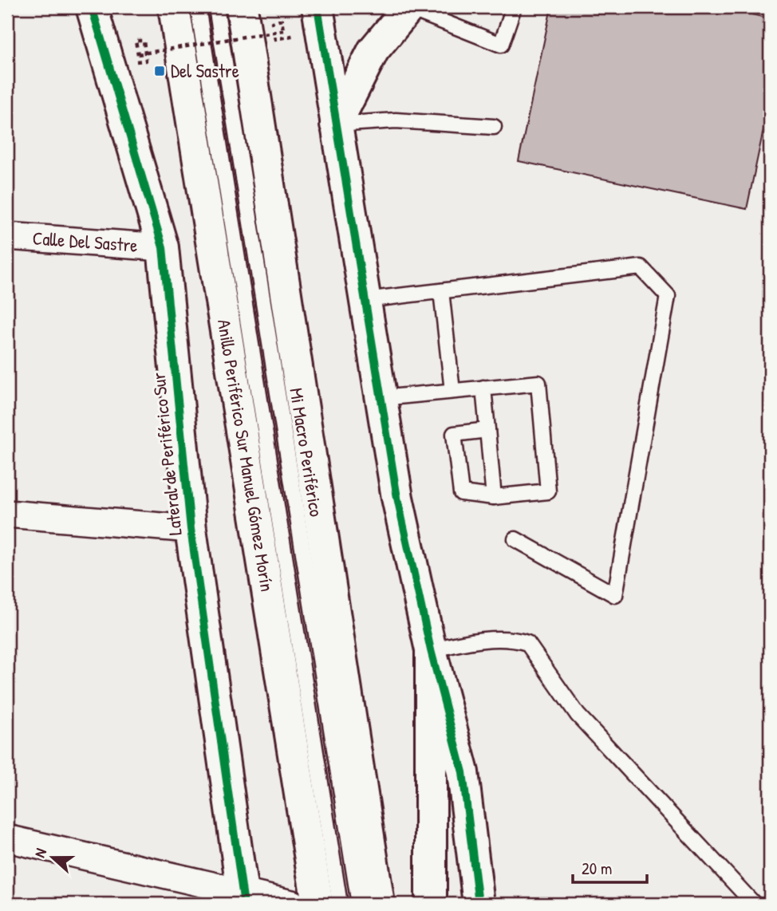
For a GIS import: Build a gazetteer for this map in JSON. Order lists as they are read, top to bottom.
{
  "streets": {
    "main road": ["Lateral de Periférico Sur", "Anillo Periférico Sur Manuel Gómez Morín"],
    "street": ["Calle Del Sastre"],
    "lane": ["Mi Macro Periférico"]
  },
  "crossings": [
    ["Calle Del Sastre", "Lateral de Periférico Sur"]
  ],
  "places": {
    "transit": ["Del Sastre"]
  },
  "scale_bar": "20 m",
  "north": "left"
}
